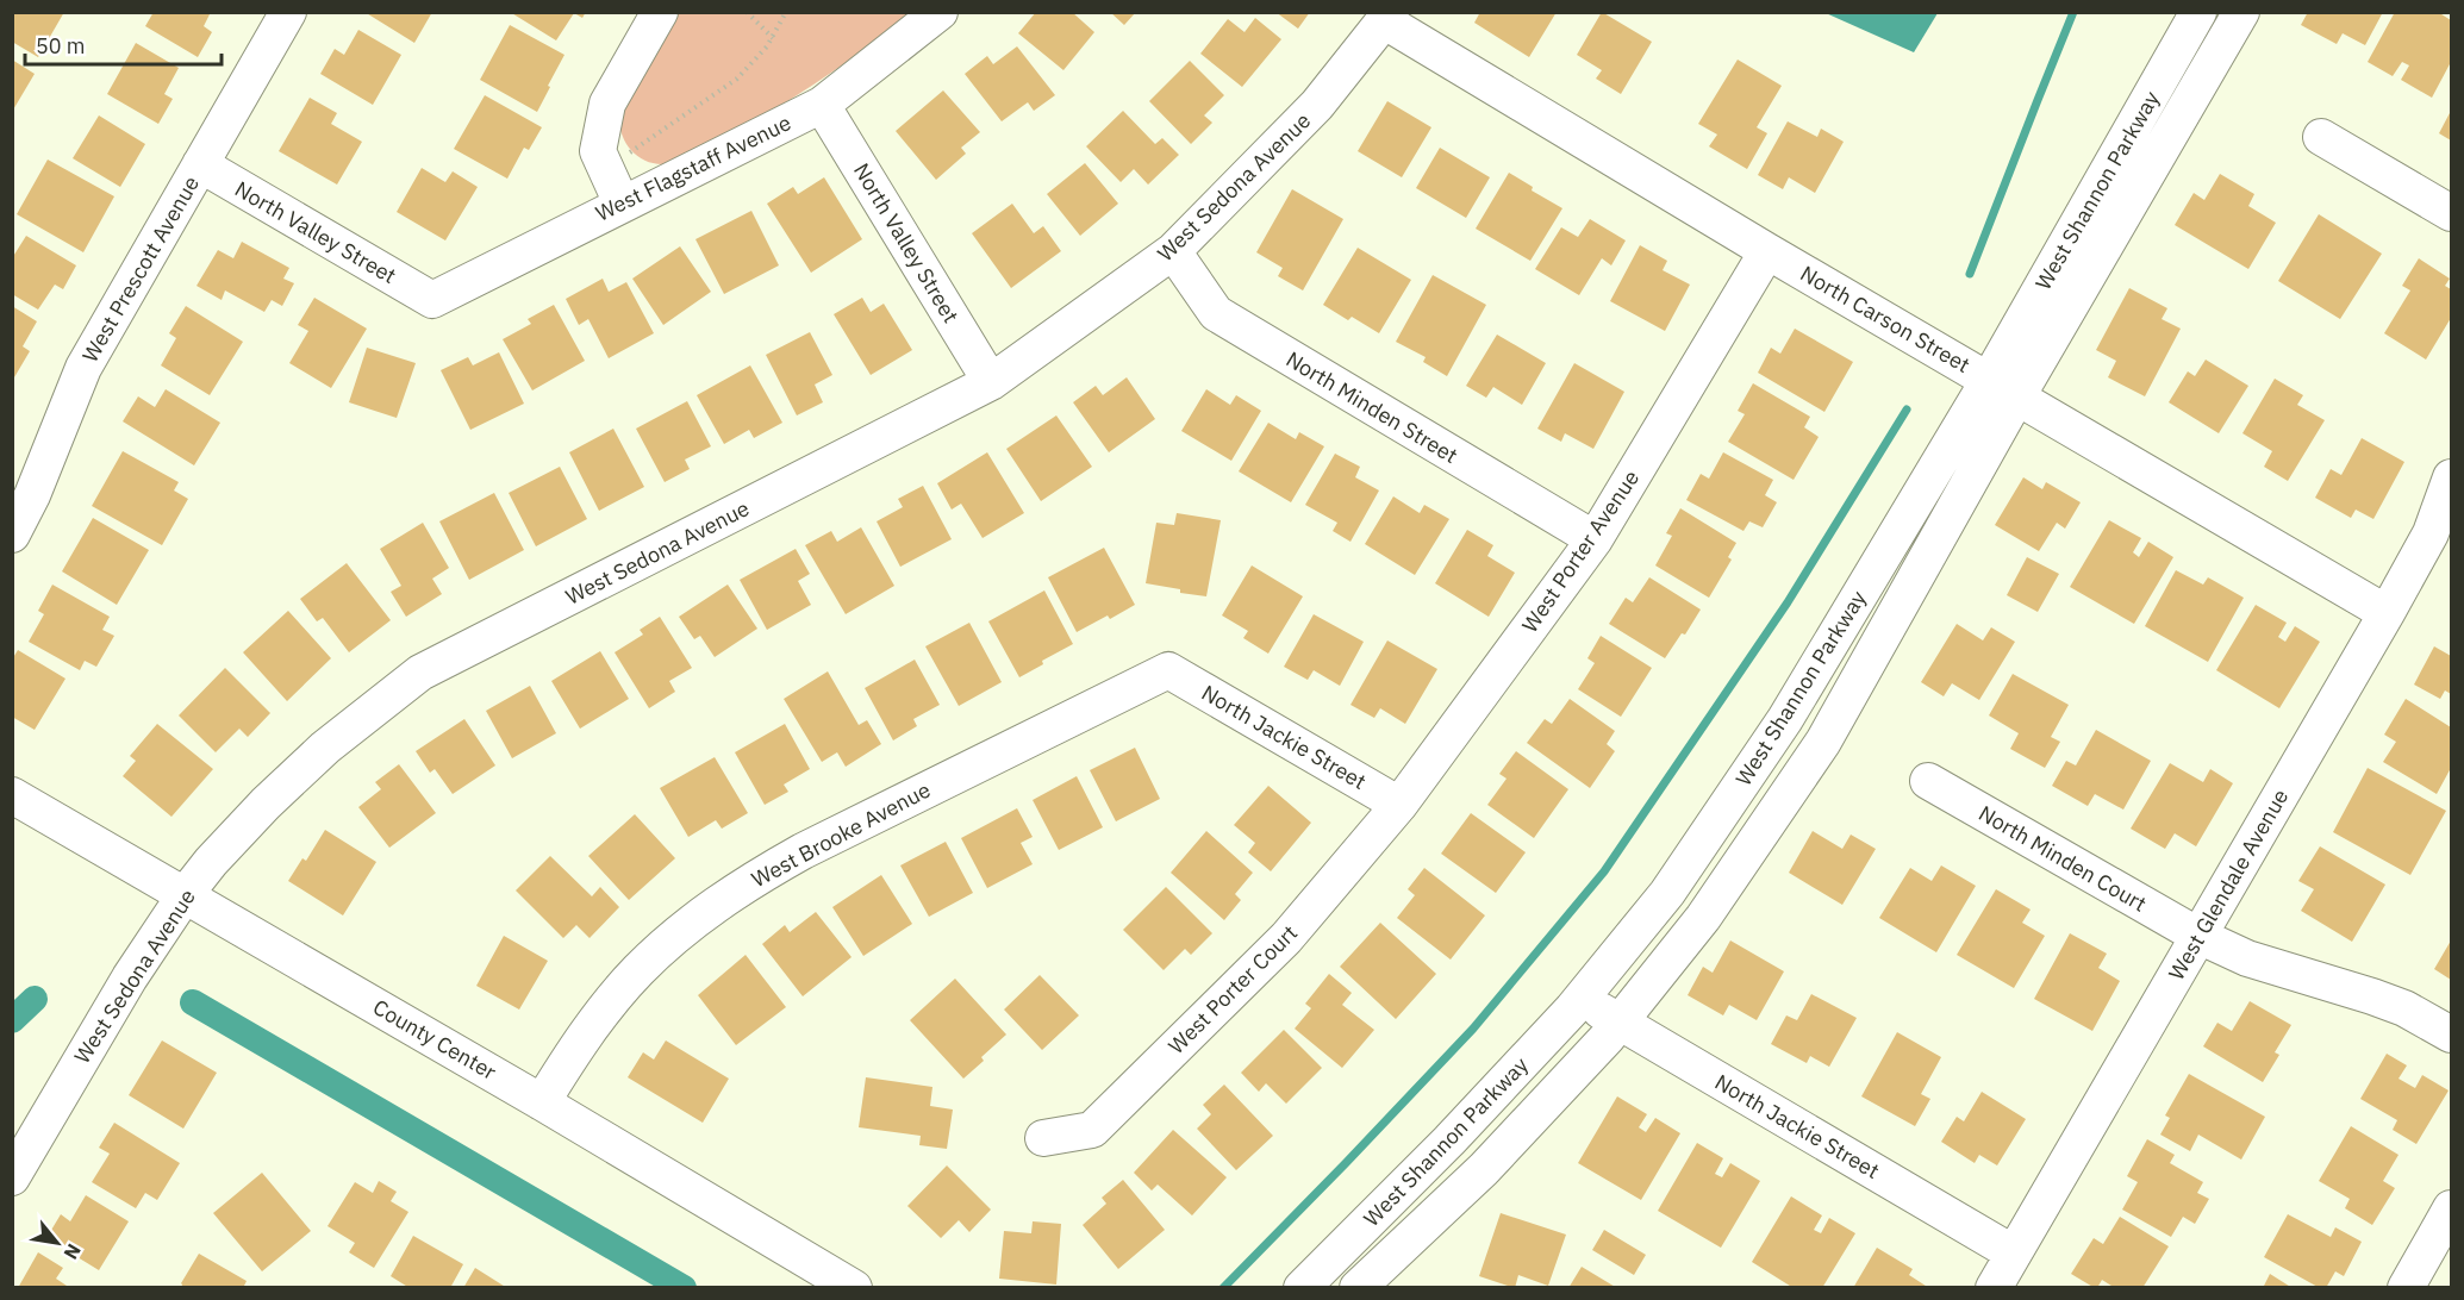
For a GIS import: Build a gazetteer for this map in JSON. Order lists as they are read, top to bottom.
{
  "streets": {
    "street": [
      "West Flagstaff Avenue",
      "West Sedona Avenue",
      "West Shannon Parkway",
      "North Valley Street",
      "West Prescott Avenue",
      "North Carson Street",
      "North Minden Street",
      "West Porter Avenue",
      "North Jackie Street",
      "West Brooke Avenue",
      "North Minden Court",
      "West Glendale Avenue",
      "West Porter Court",
      "County Center"
    ]
  },
  "crossings": [
    ["West Flagstaff Avenue", "North Valley Street"],
    ["West Sedona Avenue", "North Valley Street"],
    ["West Sedona Avenue", "North Carson Street"],
    ["West Sedona Avenue", "North Minden Street"],
    ["West Sedona Avenue", "County Center"],
    ["West Shannon Parkway", "North Carson Street"],
    ["West Shannon Parkway", "North Jackie Street"],
    ["North Valley Street", "West Prescott Avenue"],
    ["North Carson Street", "West Porter Avenue"],
    ["North Carson Street", "West Glendale Avenue"],
    ["North Minden Street", "West Porter Avenue"],
    ["West Porter Avenue", "North Jackie Street"],
    ["West Porter Avenue", "West Porter Court"],
    ["North Jackie Street", "West Brooke Avenue"],
    ["North Jackie Street", "West Glendale Avenue"],
    ["North Jackie Street", "West Porter Court"],
    ["West Brooke Avenue", "County Center"],
    ["North Minden Court", "West Glendale Avenue"]
  ],
  "scale_bar": "50 m",
  "north": "bottom right"
}
